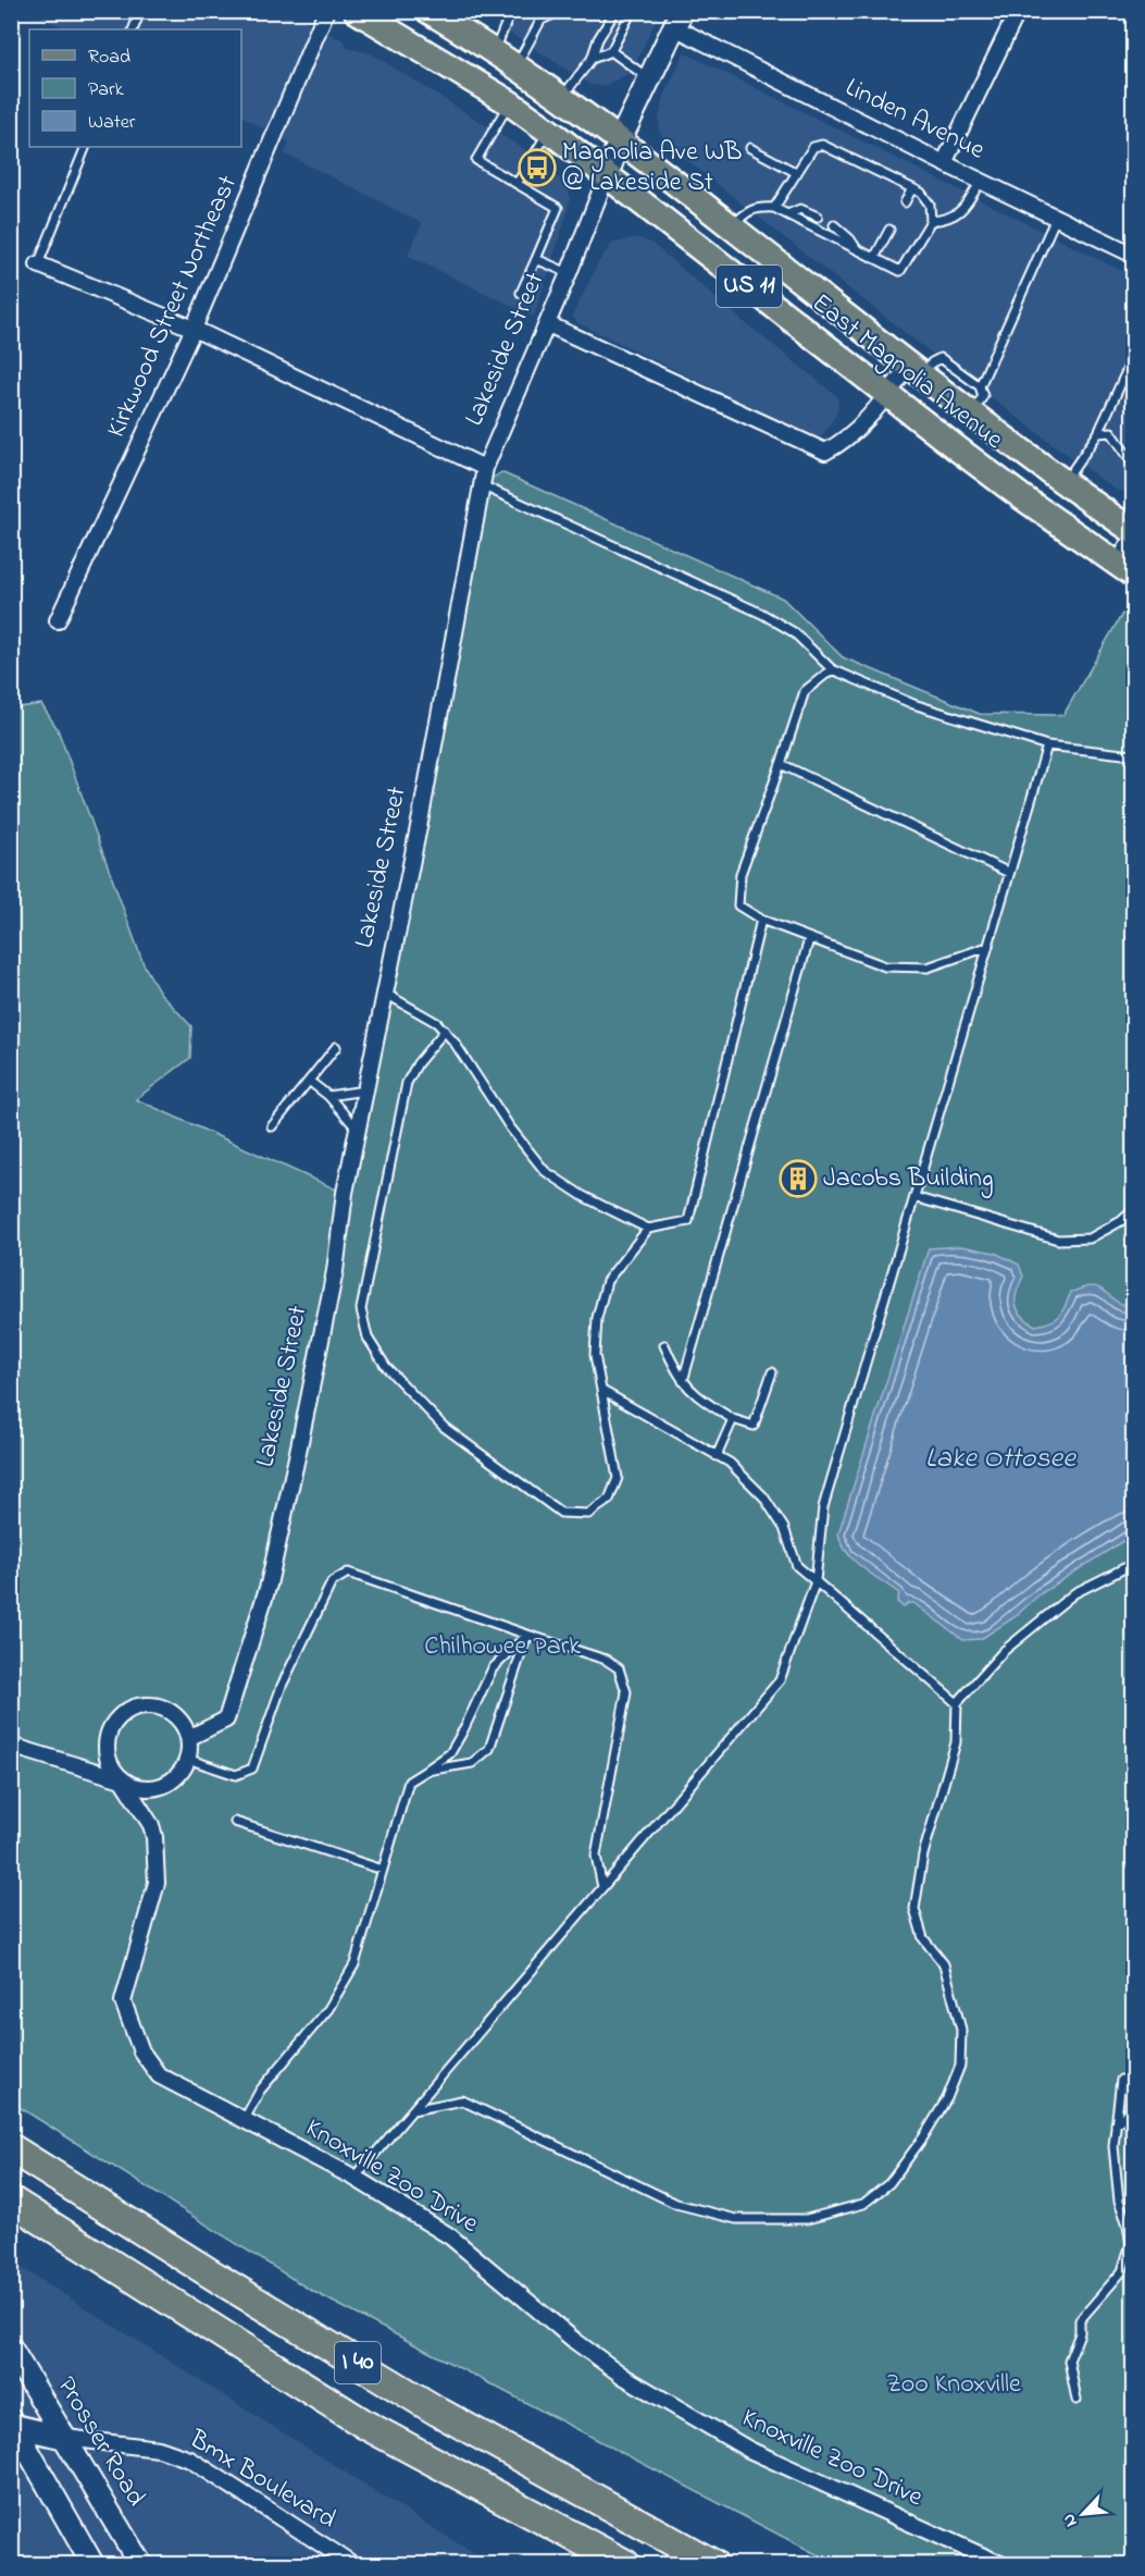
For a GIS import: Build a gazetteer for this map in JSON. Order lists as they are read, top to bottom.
{
  "streets": {
    "highway": ["I 40"],
    "main road": ["US 11", "East Magnolia Avenue"],
    "street": [
      "Linden Avenue",
      "Kirkwood Street Northeast",
      "Lakeside Street",
      "Knoxville Zoo Drive",
      "Prosser Road",
      "Bmx Boulevard"
    ]
  },
  "crossings": [
    ["Linden Avenue", "Lakeside Street"],
    ["Lakeside Street", "East Magnolia Avenue"],
    ["Lakeside Street", "Knoxville Zoo Drive"],
    ["Prosser Road", "Bmx Boulevard"]
  ],
  "water": ["Lake Ottosee"],
  "parks": ["Chilhowee Park", "Zoo Knoxville"],
  "places": {
    "bus stop": ["Magnolia Ave WB @ Lakeside St"],
    "building": ["Jacobs Building"]
  },
  "legend": ["Road", "Park", "Water"],
  "north": "bottom left"
}
